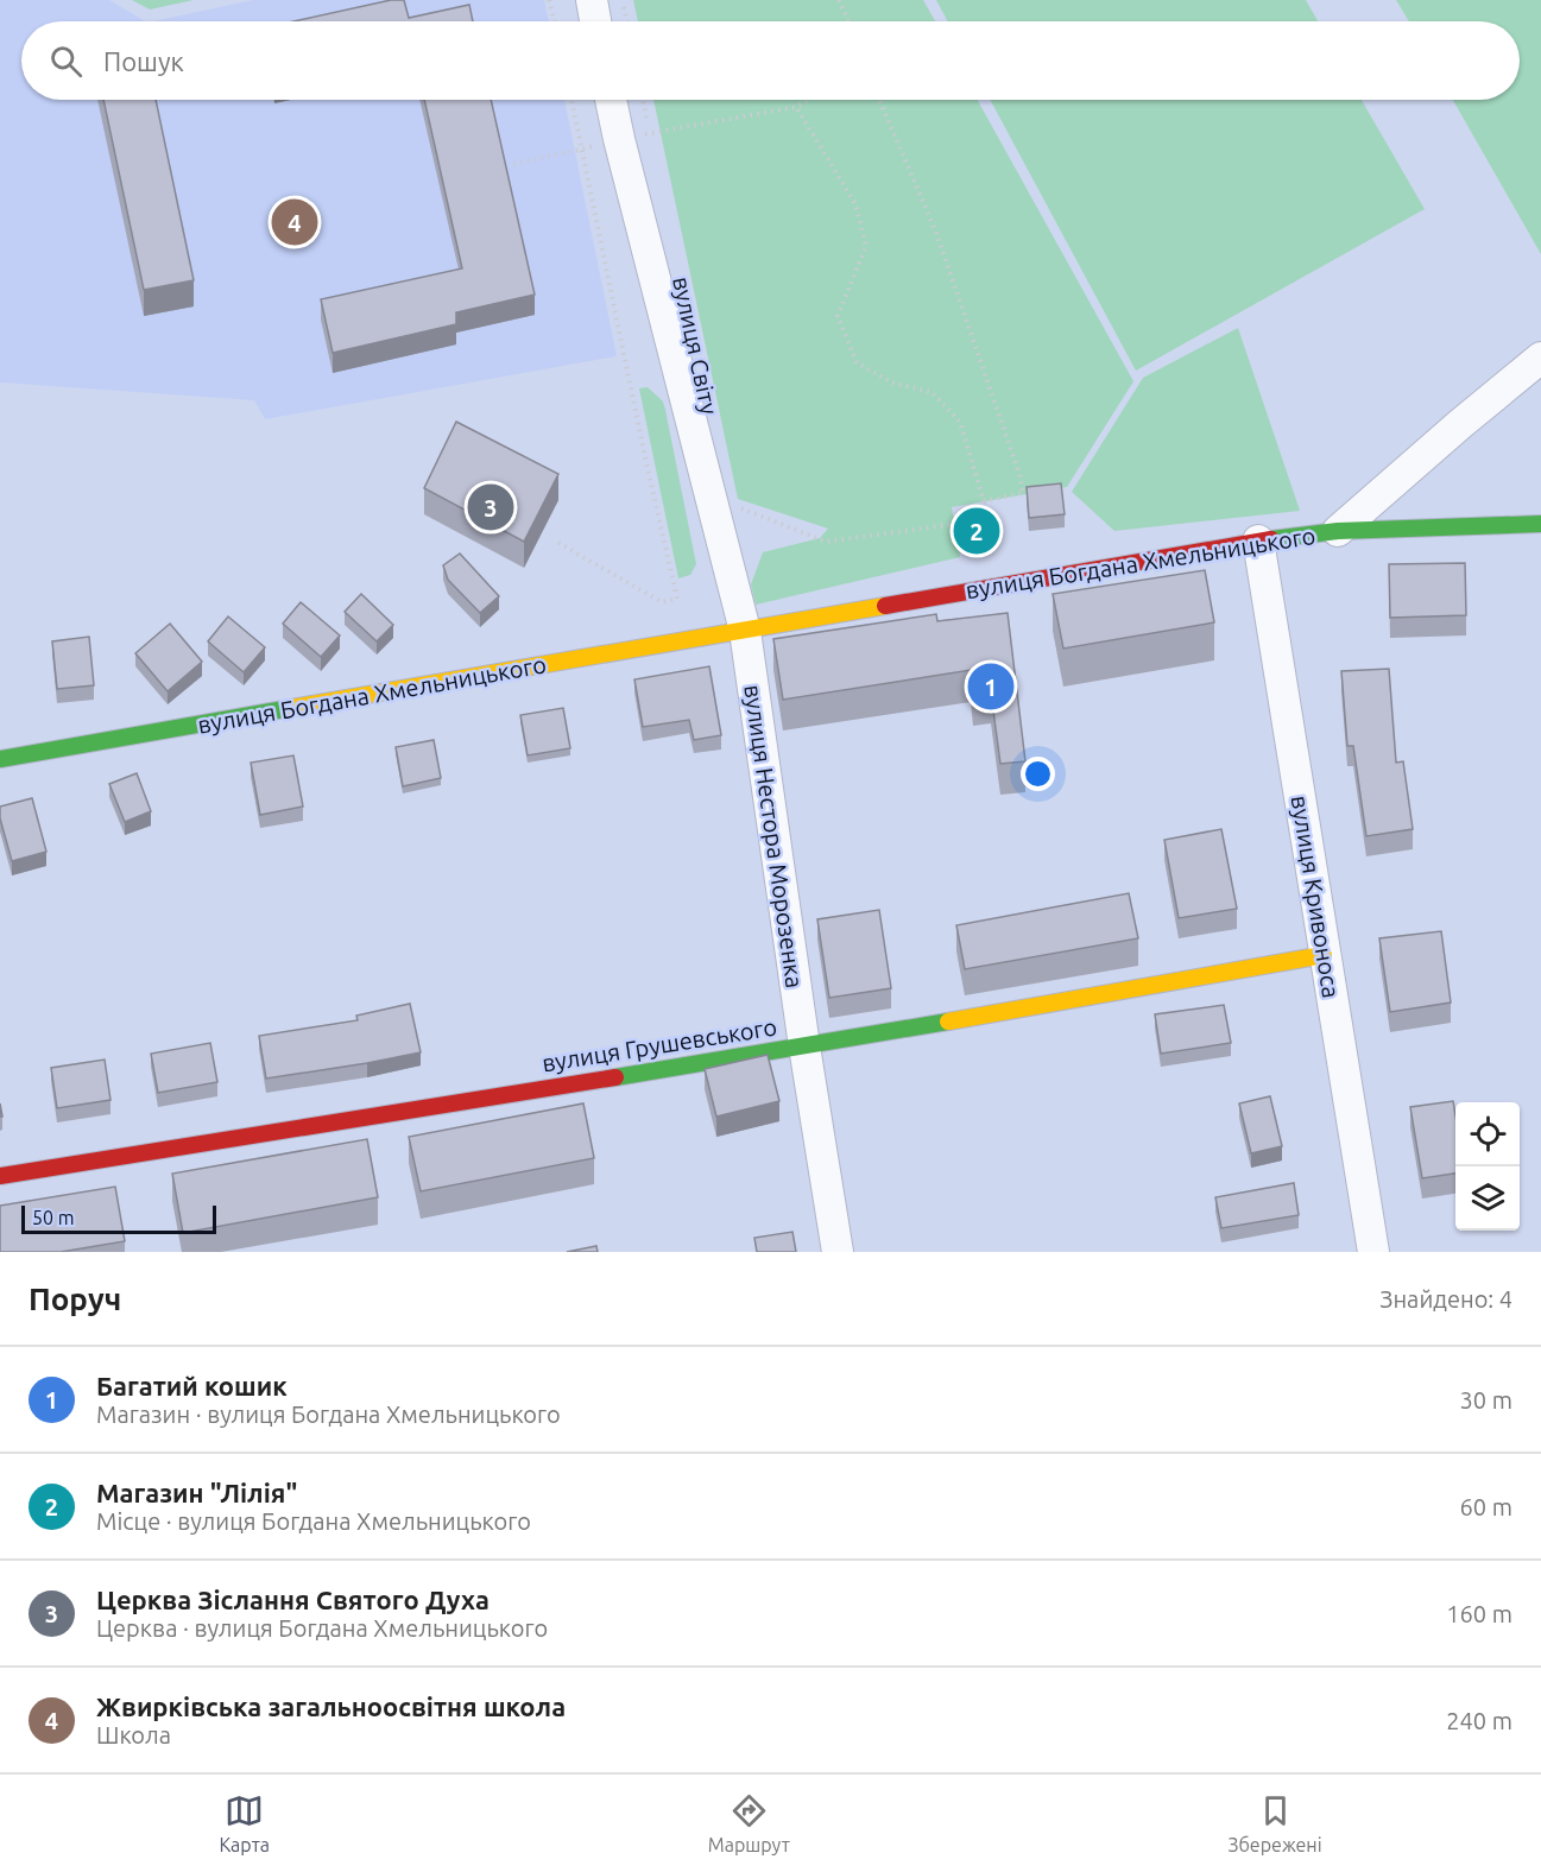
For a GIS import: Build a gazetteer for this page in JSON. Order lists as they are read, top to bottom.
{
  "streets": {
    "street": [
      "вулиця Богдана Хмельницького",
      "вулиця Нестора Морозенка",
      "вулиця Кривоноса",
      "вулиця Грушевського"
    ]
  },
  "crossings": [
    ["вулиця Богдана Хмельницького", "вулиця Нестора Морозенка"],
    ["вулиця Богдана Хмельницького", "вулиця Кривоноса"],
    ["вулиця Нестора Морозенка", "вулиця Грушевського"],
    ["вулиця Кривоноса", "вулиця Грушевського"]
  ],
  "scale_bar": "50 m",
  "page": {
    "search": "Пошук",
    "pins": [
      "4",
      "3",
      "2",
      "1"
    ],
    "scale": "50 m",
    "heading": ["Поруч", "Знайдено: 4"],
    "list": [
      {
        "mark": "1",
        "name": "Багатий кошик",
        "note": "Магазин · вулиця Богдана Хмельницького",
        "value": "30 m"
      },
      {
        "mark": "2",
        "name": "Магазин \"Лілія\"",
        "note": "Місце · вулиця Богдана Хмельницького",
        "value": "60 m"
      },
      {
        "mark": "3",
        "name": "Церква Зіслання Святого Духа",
        "note": "Церква · вулиця Богдана Хмельницького",
        "value": "160 m"
      },
      {
        "mark": "4",
        "name": "Жвирківська загальноосвітня школа",
        "note": "Школа",
        "value": "240 m"
      }
    ],
    "nav": ["Карта", "Маршрут", "Збережені"]
  }
}
